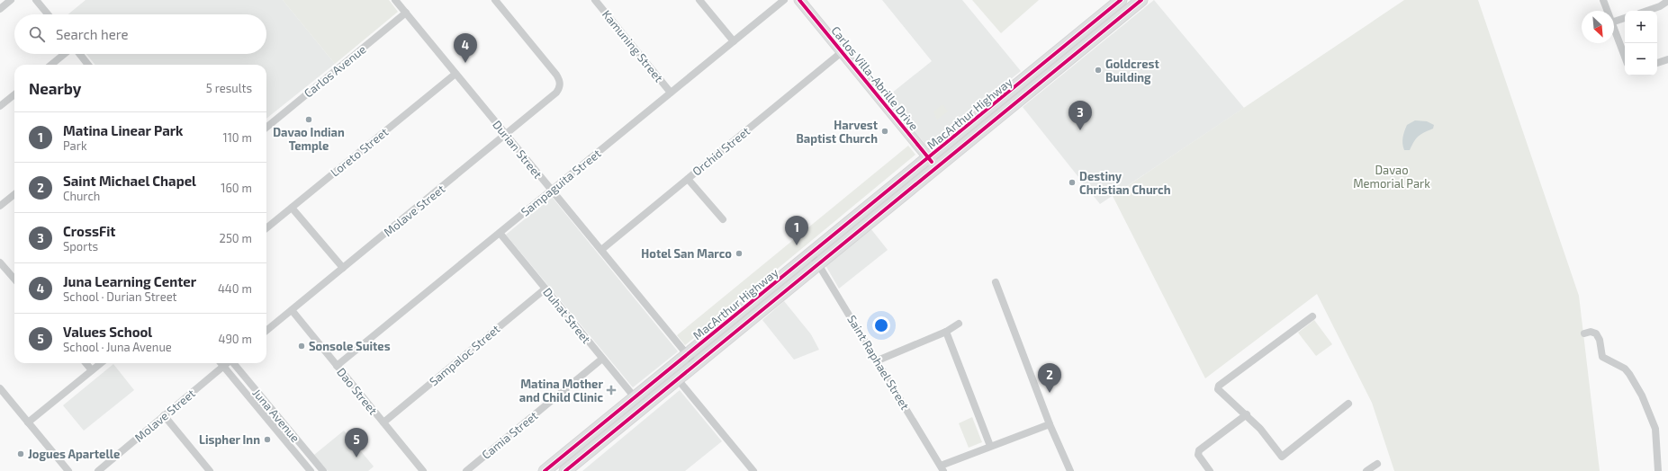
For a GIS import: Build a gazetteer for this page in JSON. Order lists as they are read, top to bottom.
{
  "streets": {
    "main road": ["Carlos Villa-Abrille Drive", "MacArthur Highway"],
    "street": [
      "Kamuning Street",
      "Carlos Avenue",
      "Durian Street",
      "Orchid Street",
      "Loreto Street",
      "Sampaguita Street",
      "Molave Street",
      "Duhat Street",
      "Sampaloc Street",
      "Saint Raphael Street",
      "Dao Street",
      "Juna Avenue",
      "Camia Street"
    ]
  },
  "crossings": [
    ["Kamuning Street", "Sampaguita Street"],
    ["Carlos Avenue", "Durian Street"],
    ["Carlos Villa-Abrille Drive", "MacArthur Highway"],
    ["Carlos Villa-Abrille Drive", "Orchid Street"],
    ["MacArthur Highway", "Durian Street"],
    ["MacArthur Highway", "Duhat Street"],
    ["MacArthur Highway", "Saint Raphael Street"],
    ["Durian Street", "Orchid Street"],
    ["Durian Street", "Loreto Street"],
    ["Durian Street", "Sampaguita Street"],
    ["Durian Street", "Molave Street"],
    ["Sampaguita Street", "Duhat Street"],
    ["Sampaguita Street", "Dao Street"],
    ["Molave Street", "Dao Street"],
    ["Molave Street", "Juna Avenue"],
    ["Duhat Street", "Sampaloc Street"],
    ["Duhat Street", "Camia Street"],
    ["Sampaloc Street", "Dao Street"]
  ],
  "parks": ["Davao Memorial Park"],
  "places": {
    "other": [
      "Goldcrest Building",
      "Davao Indian Temple",
      "Harvest Baptist Church",
      "Destiny Christian Church",
      "Hotel San Marco",
      "Sonsole Suites",
      "Lispher Inn",
      "Jogues Apartelle"
    ],
    "health": ["Matina Mother and Child Clinic"]
  },
  "north": "bottom right",
  "page": {
    "map_buttons": ["+", "−"],
    "search": "Search here",
    "pins": [
      "4",
      "3",
      "1",
      "2",
      "5"
    ],
    "heading": ["Nearby", "5 results"],
    "list": [
      {
        "mark": "1",
        "name": "Matina Linear Park",
        "note": "Park",
        "value": "110 m"
      },
      {
        "mark": "2",
        "name": "Saint Michael Chapel",
        "note": "Church",
        "value": "160 m"
      },
      {
        "mark": "3",
        "name": "CrossFit",
        "note": "Sports",
        "value": "250 m"
      },
      {
        "mark": "4",
        "name": "Juna Learning Center",
        "note": "School · Durian Street",
        "value": "440 m"
      },
      {
        "mark": "5",
        "name": "Values School",
        "note": "School · Juna Avenue",
        "value": "490 m"
      }
    ]
  }
}
